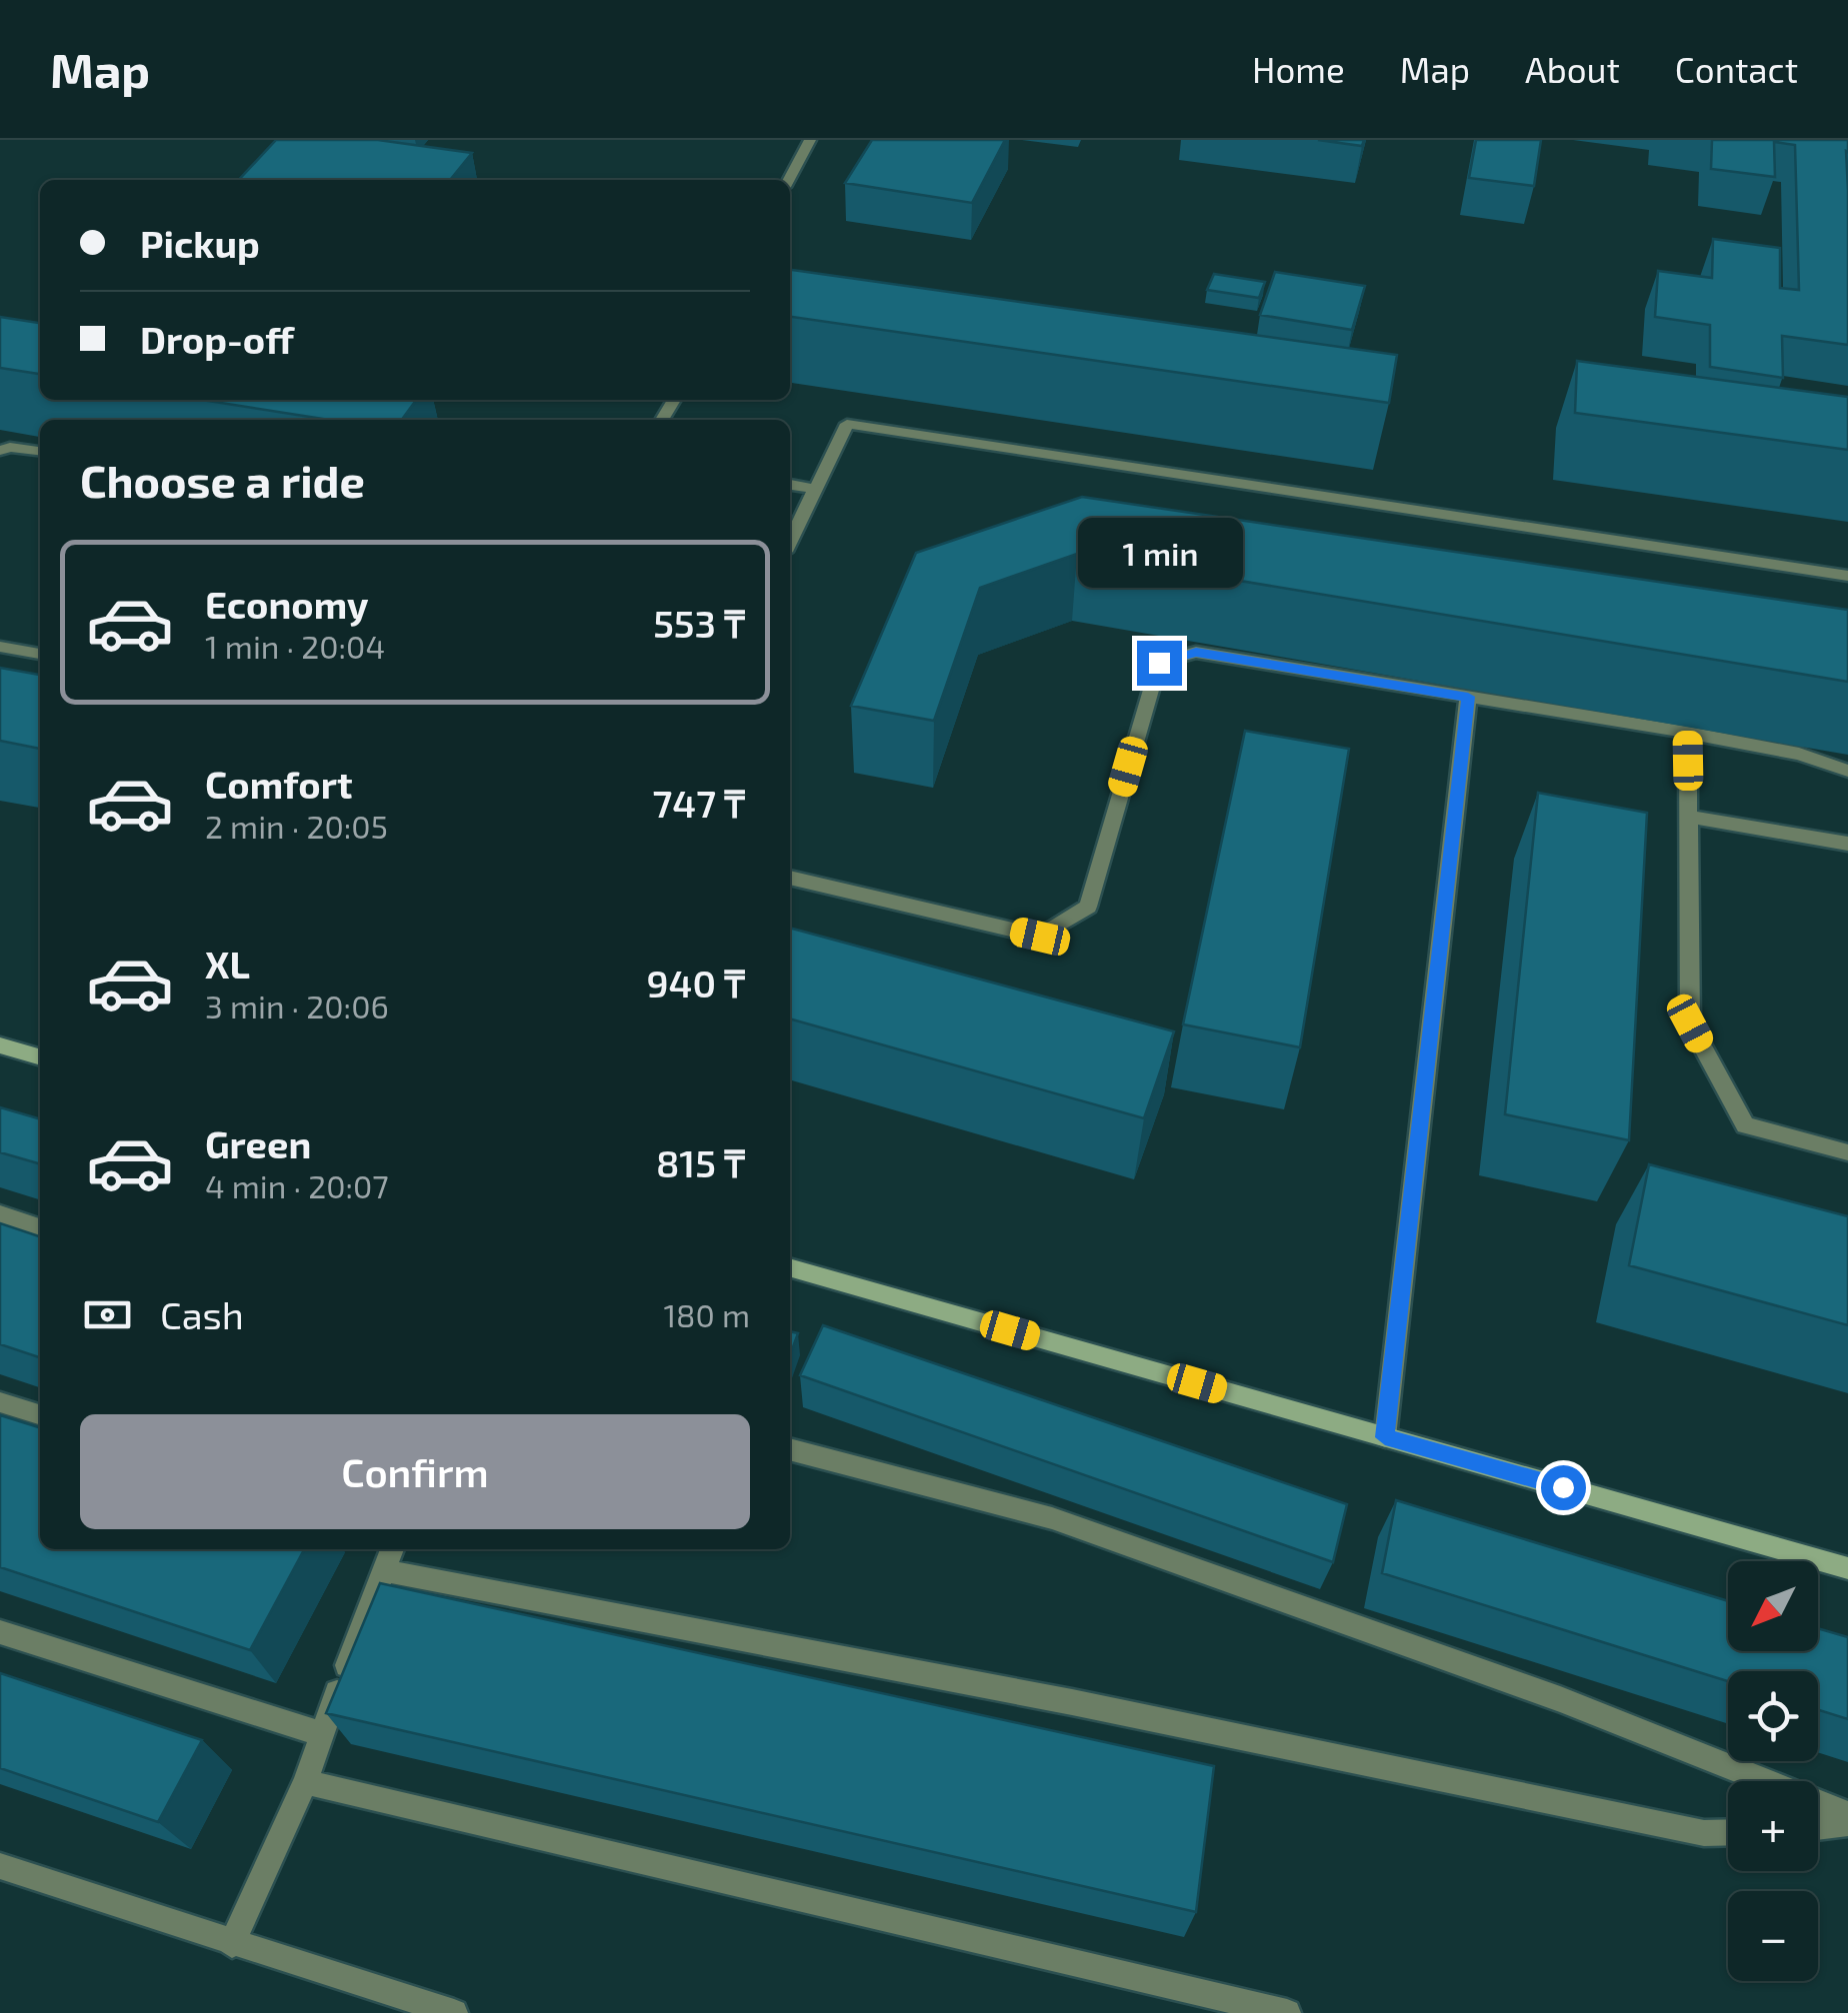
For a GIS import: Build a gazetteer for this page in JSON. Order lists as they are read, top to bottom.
{
  "north": "bottom left",
  "page": {
    "header": "Map",
    "nav": [
      "Home",
      "Map",
      "About",
      "Contact"
    ],
    "banner": ["Pickup", "Drop-off"],
    "heading": "Choose a ride",
    "bubble": "1 min",
    "list": [
      {
        "name": "Economy",
        "note": "1 min · 20:04",
        "value": "553 ₸"
      },
      {
        "name": "Comfort",
        "note": "2 min · 20:05",
        "value": "747 ₸"
      },
      {
        "name": "XL",
        "note": "3 min · 20:06",
        "value": "940 ₸"
      },
      {
        "name": "Green",
        "note": "4 min · 20:07",
        "value": "815 ₸"
      }
    ],
    "pay": ["Cash", "180 m"],
    "buttons": "Confirm",
    "map_buttons": ["+", "−"]
  }
}
